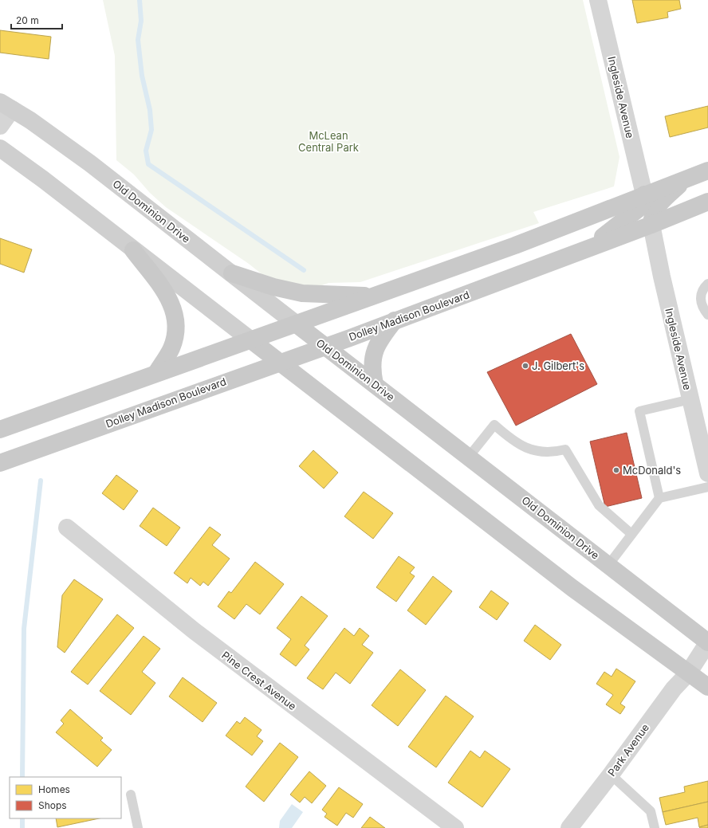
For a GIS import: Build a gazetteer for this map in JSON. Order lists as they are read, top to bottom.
{
  "streets": {
    "main road": ["Old Dominion Drive", "Dolley Madison Boulevard"],
    "street": ["Ingleside Avenue", "Pine Crest Avenue", "Park Avenue"]
  },
  "crossings": [
    ["Ingleside Avenue", "Dolley Madison Boulevard"],
    ["Old Dominion Drive", "Dolley Madison Boulevard"]
  ],
  "parks": ["McLean Central Park"],
  "places": ["J. Gilbert's", "McDonald's"],
  "legend": ["Homes", "Shops"],
  "scale_bar": "20 m"
}
